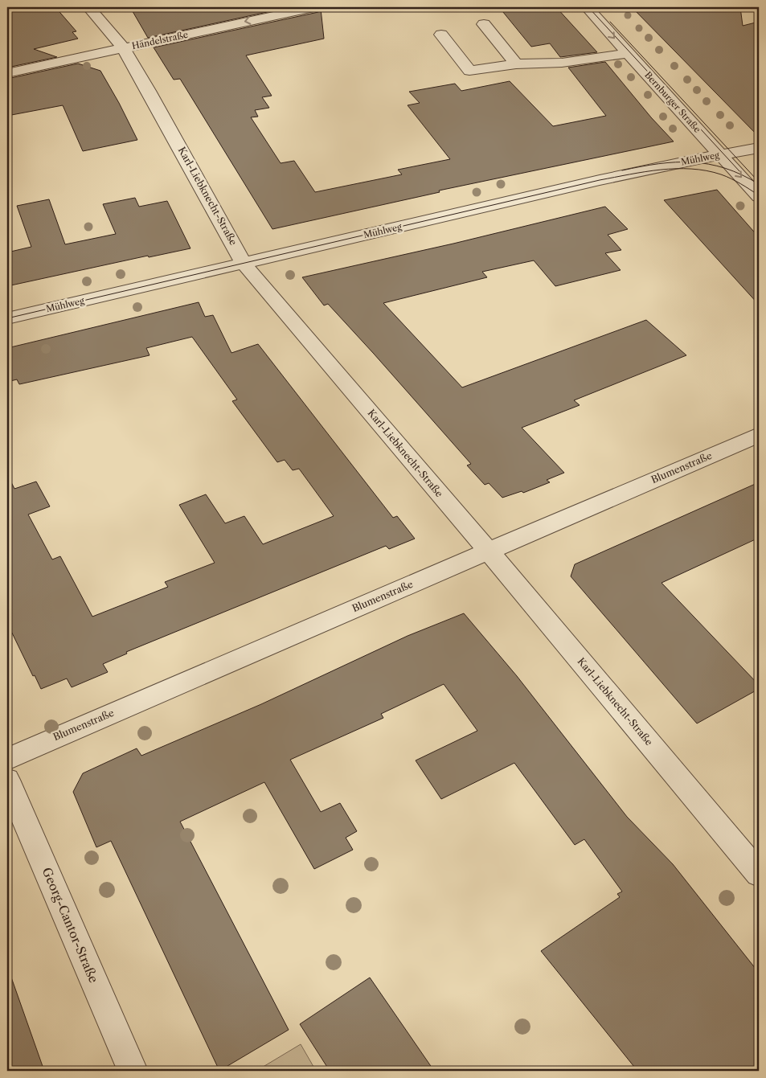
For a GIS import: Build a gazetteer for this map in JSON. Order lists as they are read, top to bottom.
{
  "streets": {
    "street": [
      "Händelstraße",
      "Bernburger Straße",
      "Mühlweg",
      "Karl-Liebknecht-Straße",
      "Blumenstraße",
      "Georg-Cantor-Straße"
    ]
  },
  "crossings": [
    ["Händelstraße", "Karl-Liebknecht-Straße"],
    ["Bernburger Straße", "Mühlweg"],
    ["Mühlweg", "Karl-Liebknecht-Straße"],
    ["Karl-Liebknecht-Straße", "Blumenstraße"]
  ],
  "one_way": ["Händelstraße"]
}
